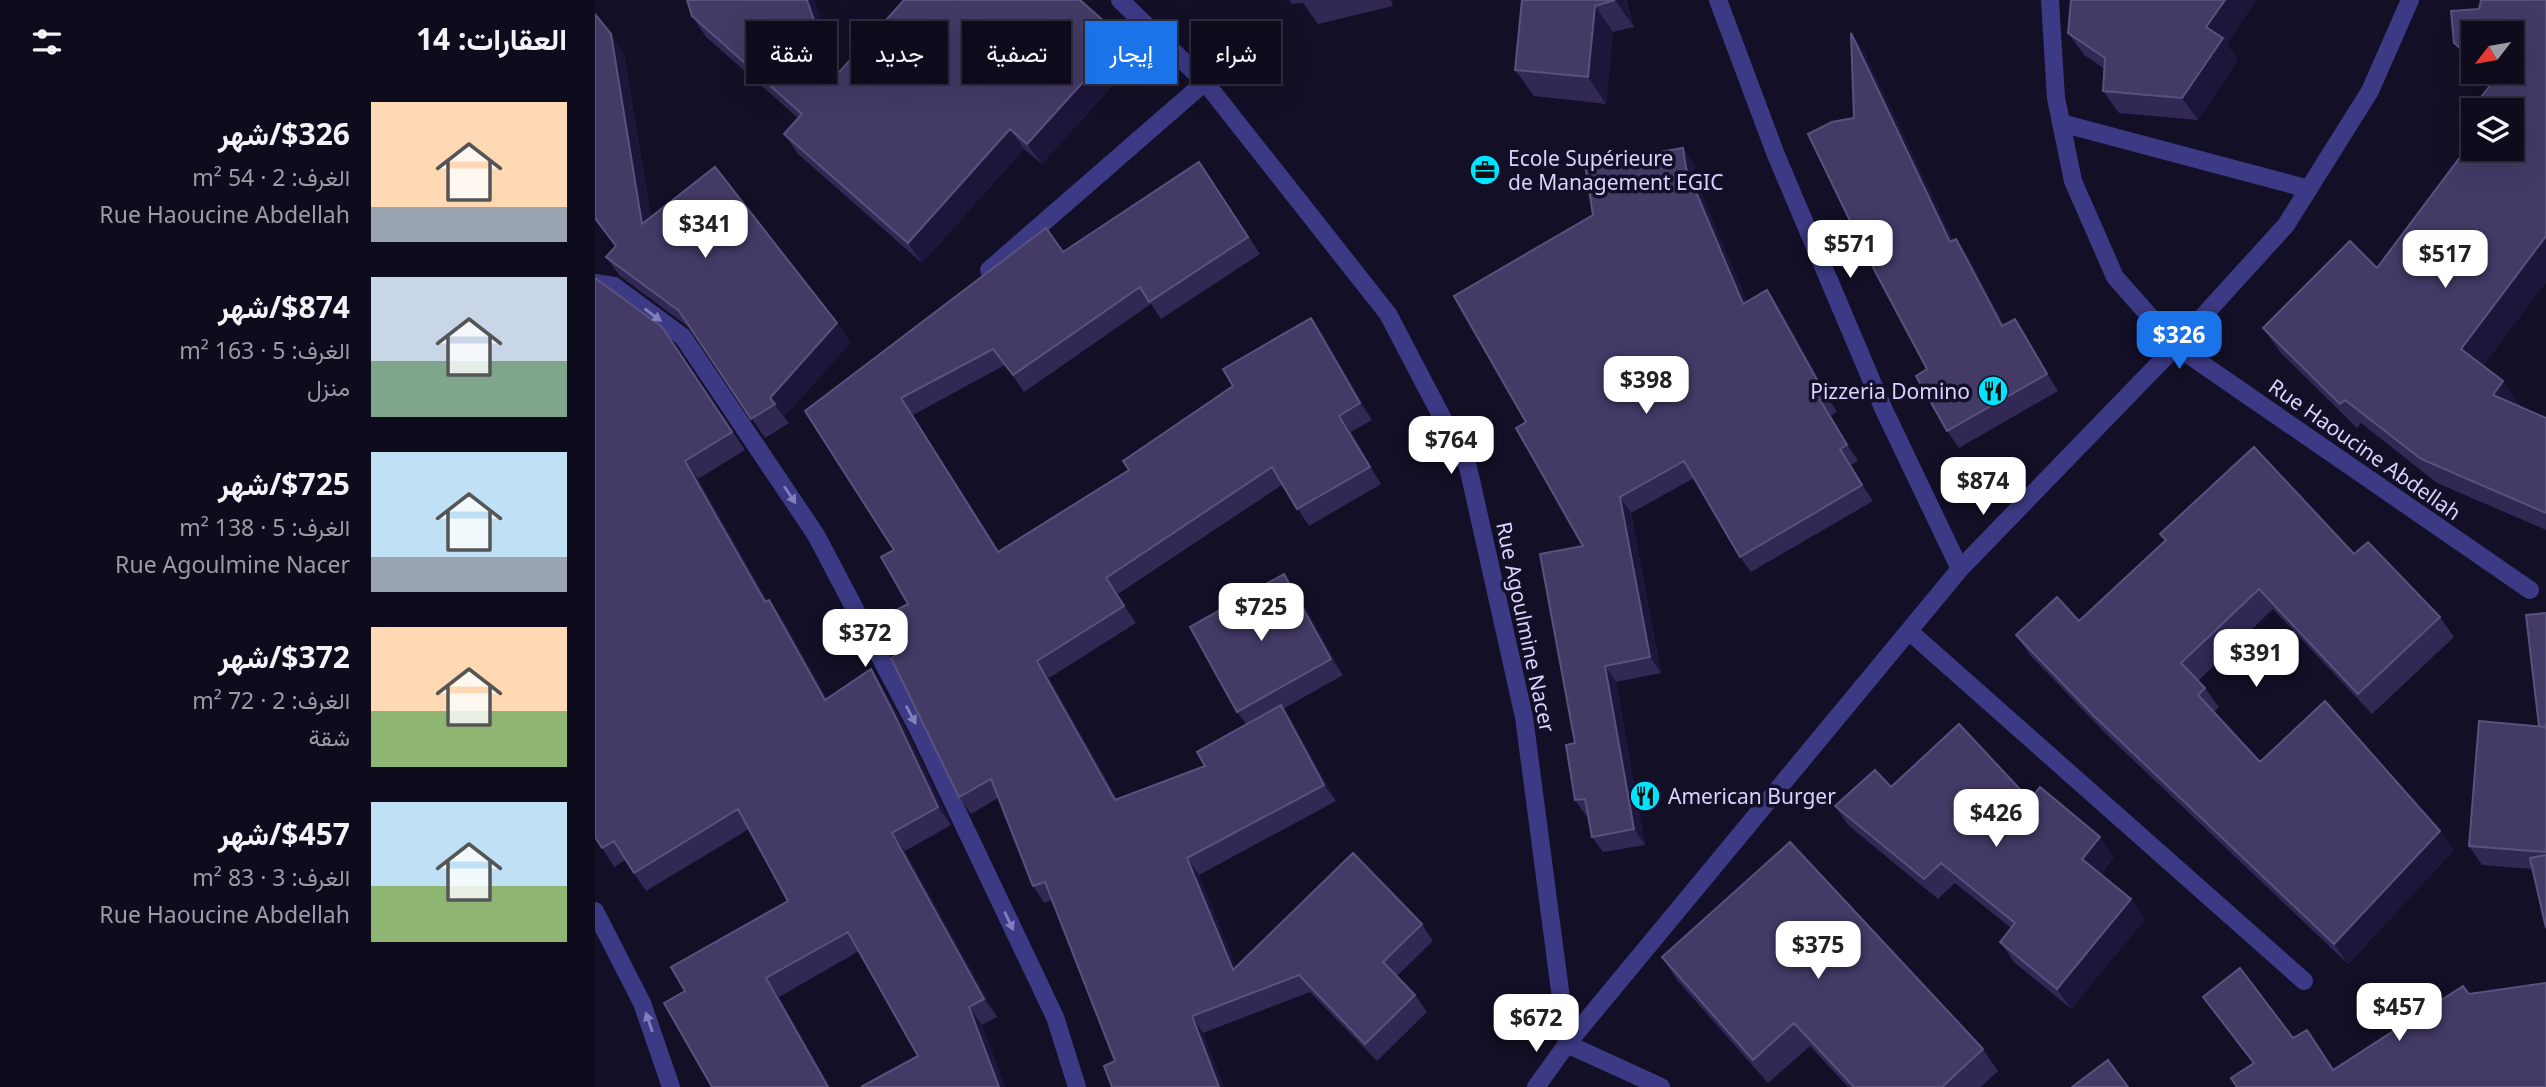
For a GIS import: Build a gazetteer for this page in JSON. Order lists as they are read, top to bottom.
{
  "streets": {
    "street": ["Rue Haoucine Abdellah", "Rue Agoulmine Nacer"]
  },
  "places": {
    "office": ["Ecole Supérieure de Management EGIC"],
    "restaurant": ["Pizzeria Domino", "American Burger"]
  },
  "north": "bottom left",
  "page": {
    "heading": "العقارات: 14",
    "chip": [
      "شراء",
      "إيجار",
      "تصفية",
      "جديد",
      "شقة"
    ],
    "list": [
      {
        "name": "$326/شهر",
        "note": "الغرف: 2 · 54 m² · Rue Haoucine Abdellah"
      },
      {
        "name": "$874/شهر",
        "note": "الغرف: 5 · 163 m² · منزل"
      },
      {
        "name": "$725/شهر",
        "note": "الغرف: 5 · 138 m² · Rue Agoulmine Nacer"
      },
      {
        "name": "$372/شهر",
        "note": "الغرف: 2 · 72 m² · شقة"
      },
      {
        "name": "$457/شهر",
        "note": "الغرف: 3 · 83 m² · Rue Haoucine Abdellah"
      }
    ],
    "price": [
      "$341",
      "$571",
      "$517",
      "$326",
      "$398",
      "$764",
      "$874",
      "$725",
      "$372",
      "$391",
      "$426",
      "$375",
      "$457",
      "$672"
    ]
  }
}
